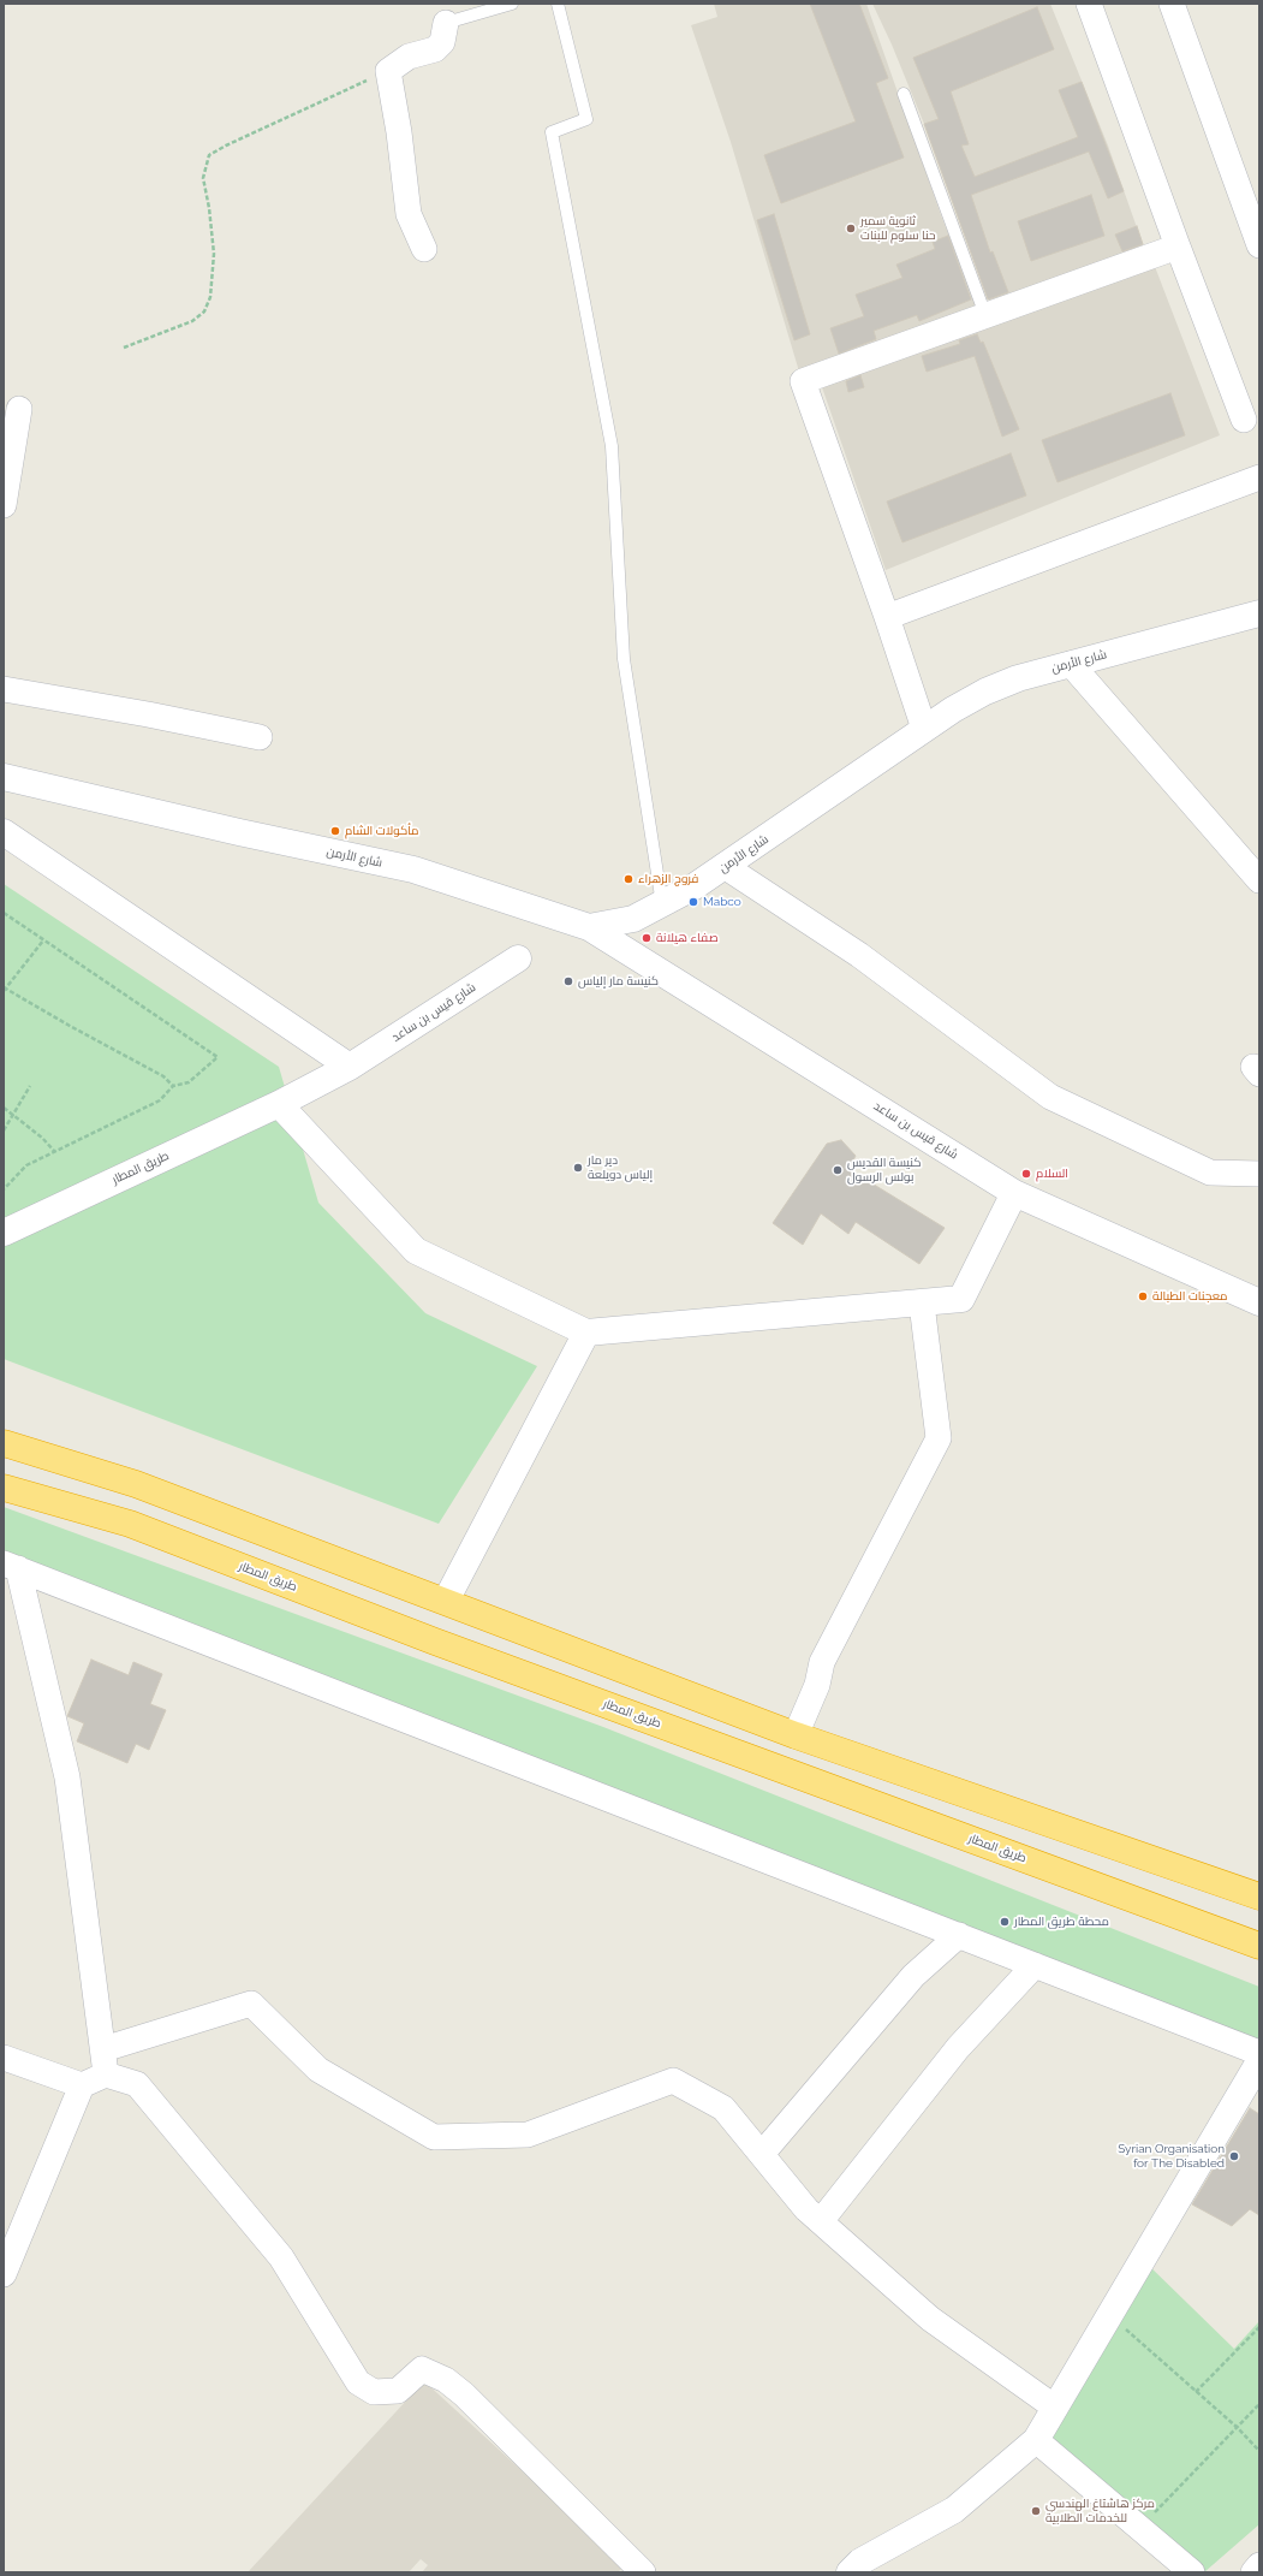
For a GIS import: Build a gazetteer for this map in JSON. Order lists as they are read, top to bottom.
{
  "streets": {
    "highway": ["طريق المطار"],
    "main road": ["شارع الأرمن", "شارع قيس بن ساعد"]
  },
  "crossings": [
    ["شارع الأرمن", "شارع قيس بن ساعد"],
    ["شارع قيس بن ساعد", "طريق المطار"]
  ],
  "places": [
    "ثانوية سمير حنا سلوم للبنات",
    "مأكولات الشام",
    "فروج الزهراء",
    "Mabco",
    "صفاء هيلانة",
    "كنيسة مار إلياس",
    "دير مار إلياس دويلعة",
    "كنيسة القديس بولس الرسول",
    "السلام",
    "معجنات الطبالة",
    "محطة طريق المطار",
    "Syrian Organisation for The Disabled",
    "مركز هاشتاغ الهندسي للخدمات الطلابية"
  ]
}
